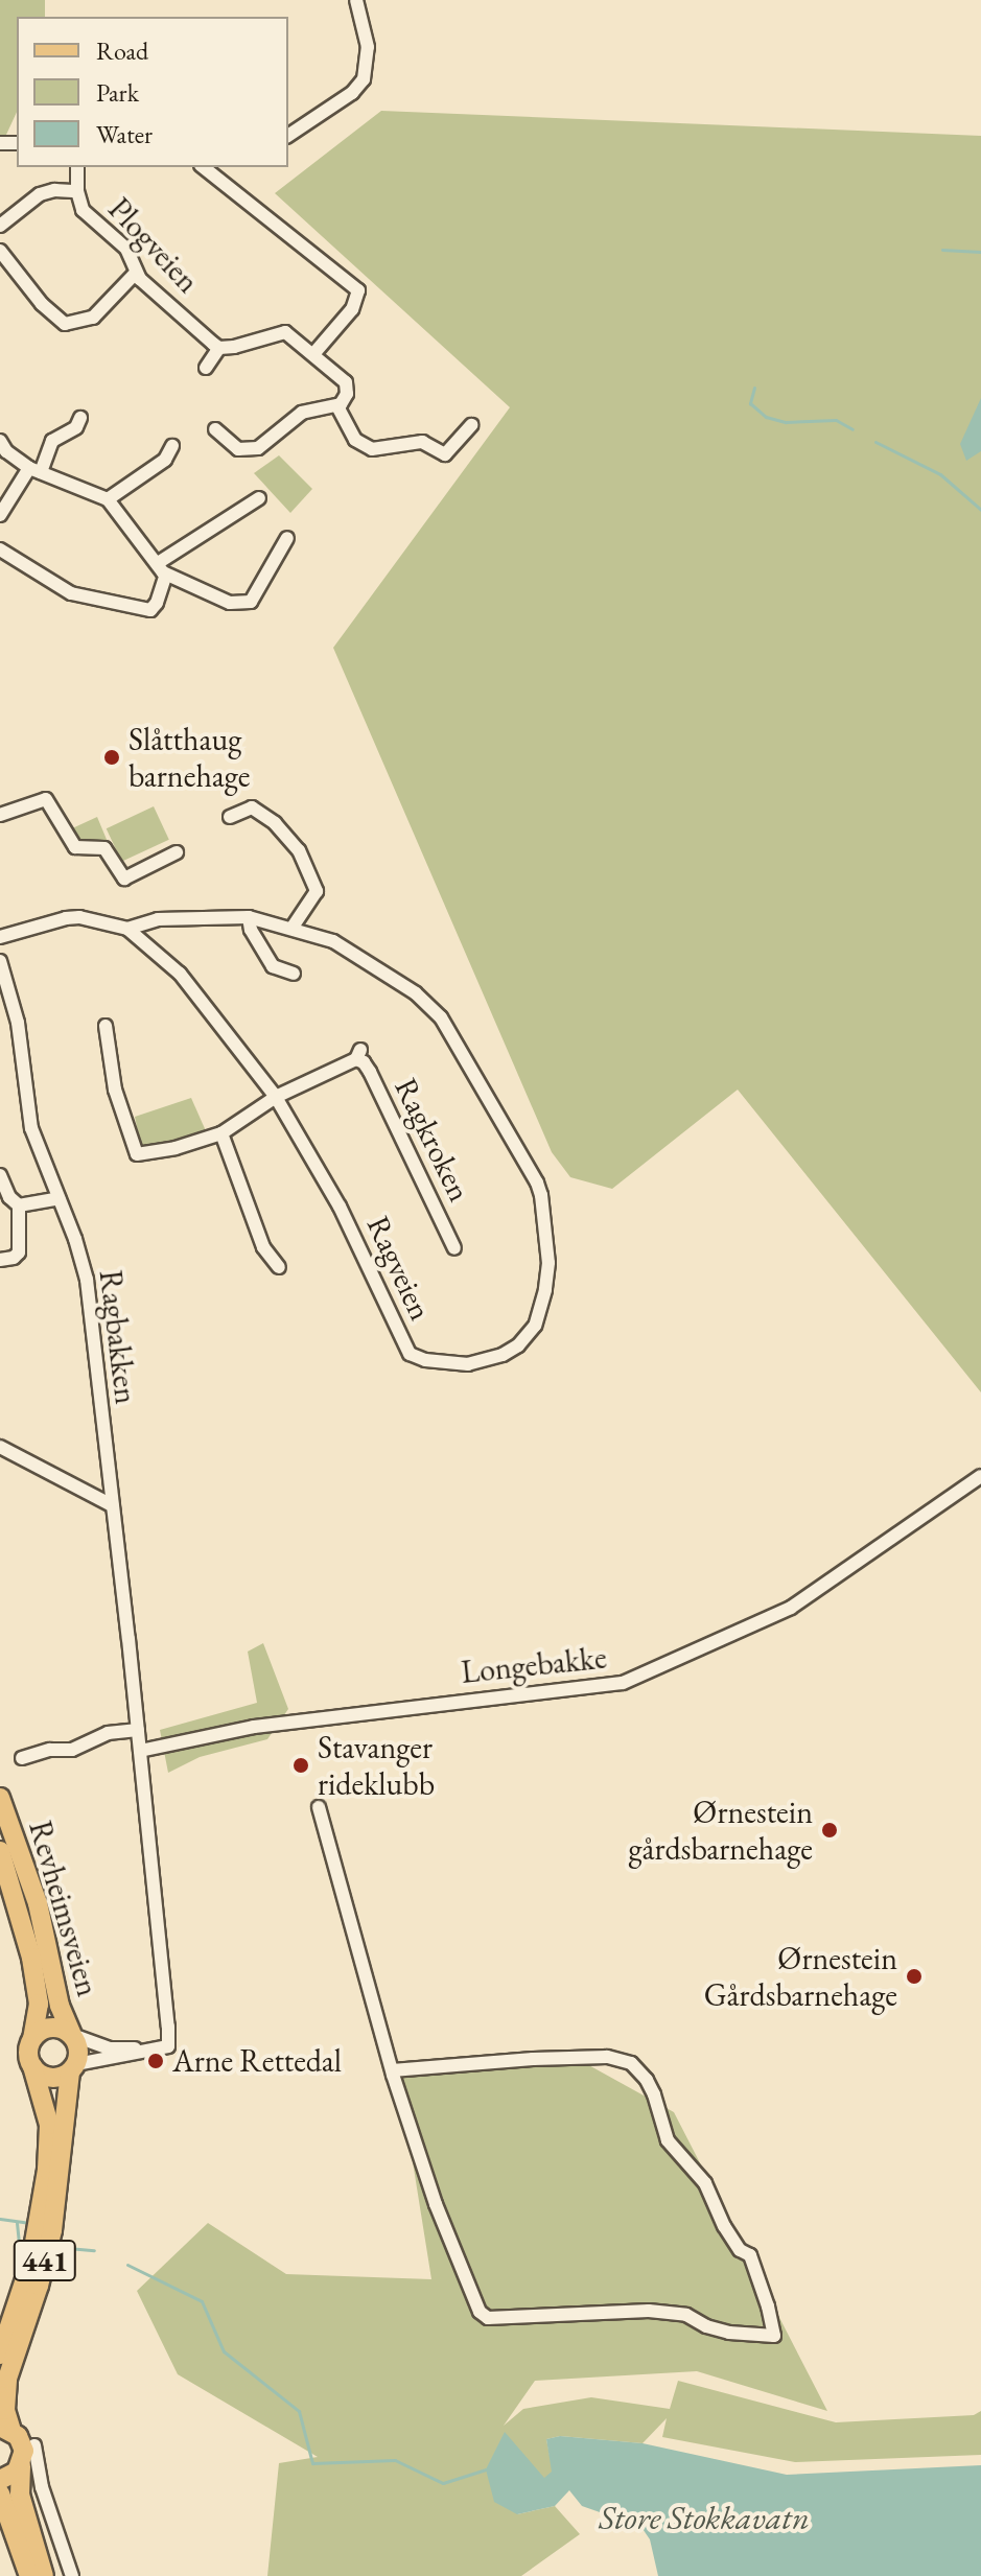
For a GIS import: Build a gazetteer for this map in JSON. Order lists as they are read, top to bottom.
{
  "streets": {
    "main road": ["Revheimsveien", "441"],
    "street": [
      "Plogveien",
      "Ragkroken",
      "Ragveien",
      "Ragbakken",
      "Longebakke"
    ]
  },
  "crossings": [
    ["Ragkroken", "Ragveien"],
    ["Ragbakken", "Longebakke"],
    ["Revheimsveien", "441"]
  ],
  "water": ["Store Stokkavatn"],
  "places": [
    "Slåtthaug barnehage",
    "Stavanger rideklubb",
    "Ørnestein gårdsbarnehage",
    "Ørnestein Gårdsbarnehage",
    "Arne Rettedal"
  ],
  "legend": ["Road", "Park", "Water"]
}
